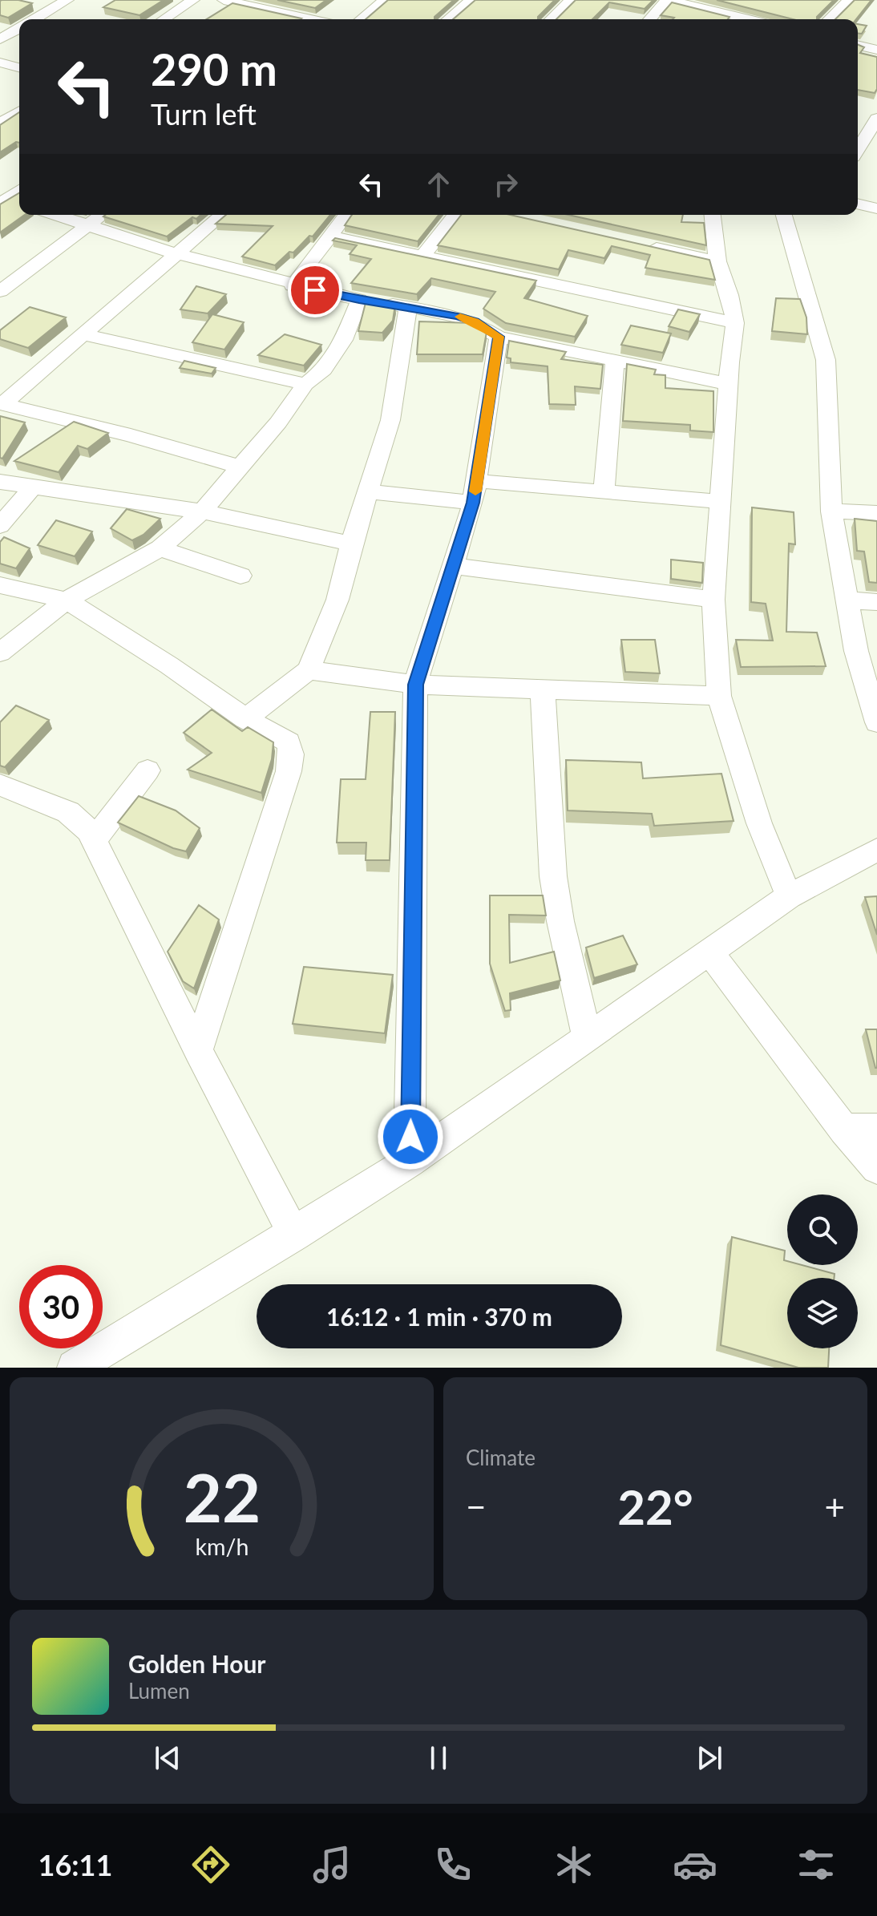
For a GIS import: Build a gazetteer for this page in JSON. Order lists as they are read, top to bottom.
{
  "page": {
    "turn": ["290 m", "Turn left"],
    "limit": "30",
    "trip": "16:12 · 1 min · 370 m",
    "tile": "Climate",
    "heat": ["−", "22°", "+"],
    "song": ["Golden Hour", "Lumen"],
    "tabs": "16:11",
    "gauge": ["22", "km/h"]
  }
}
